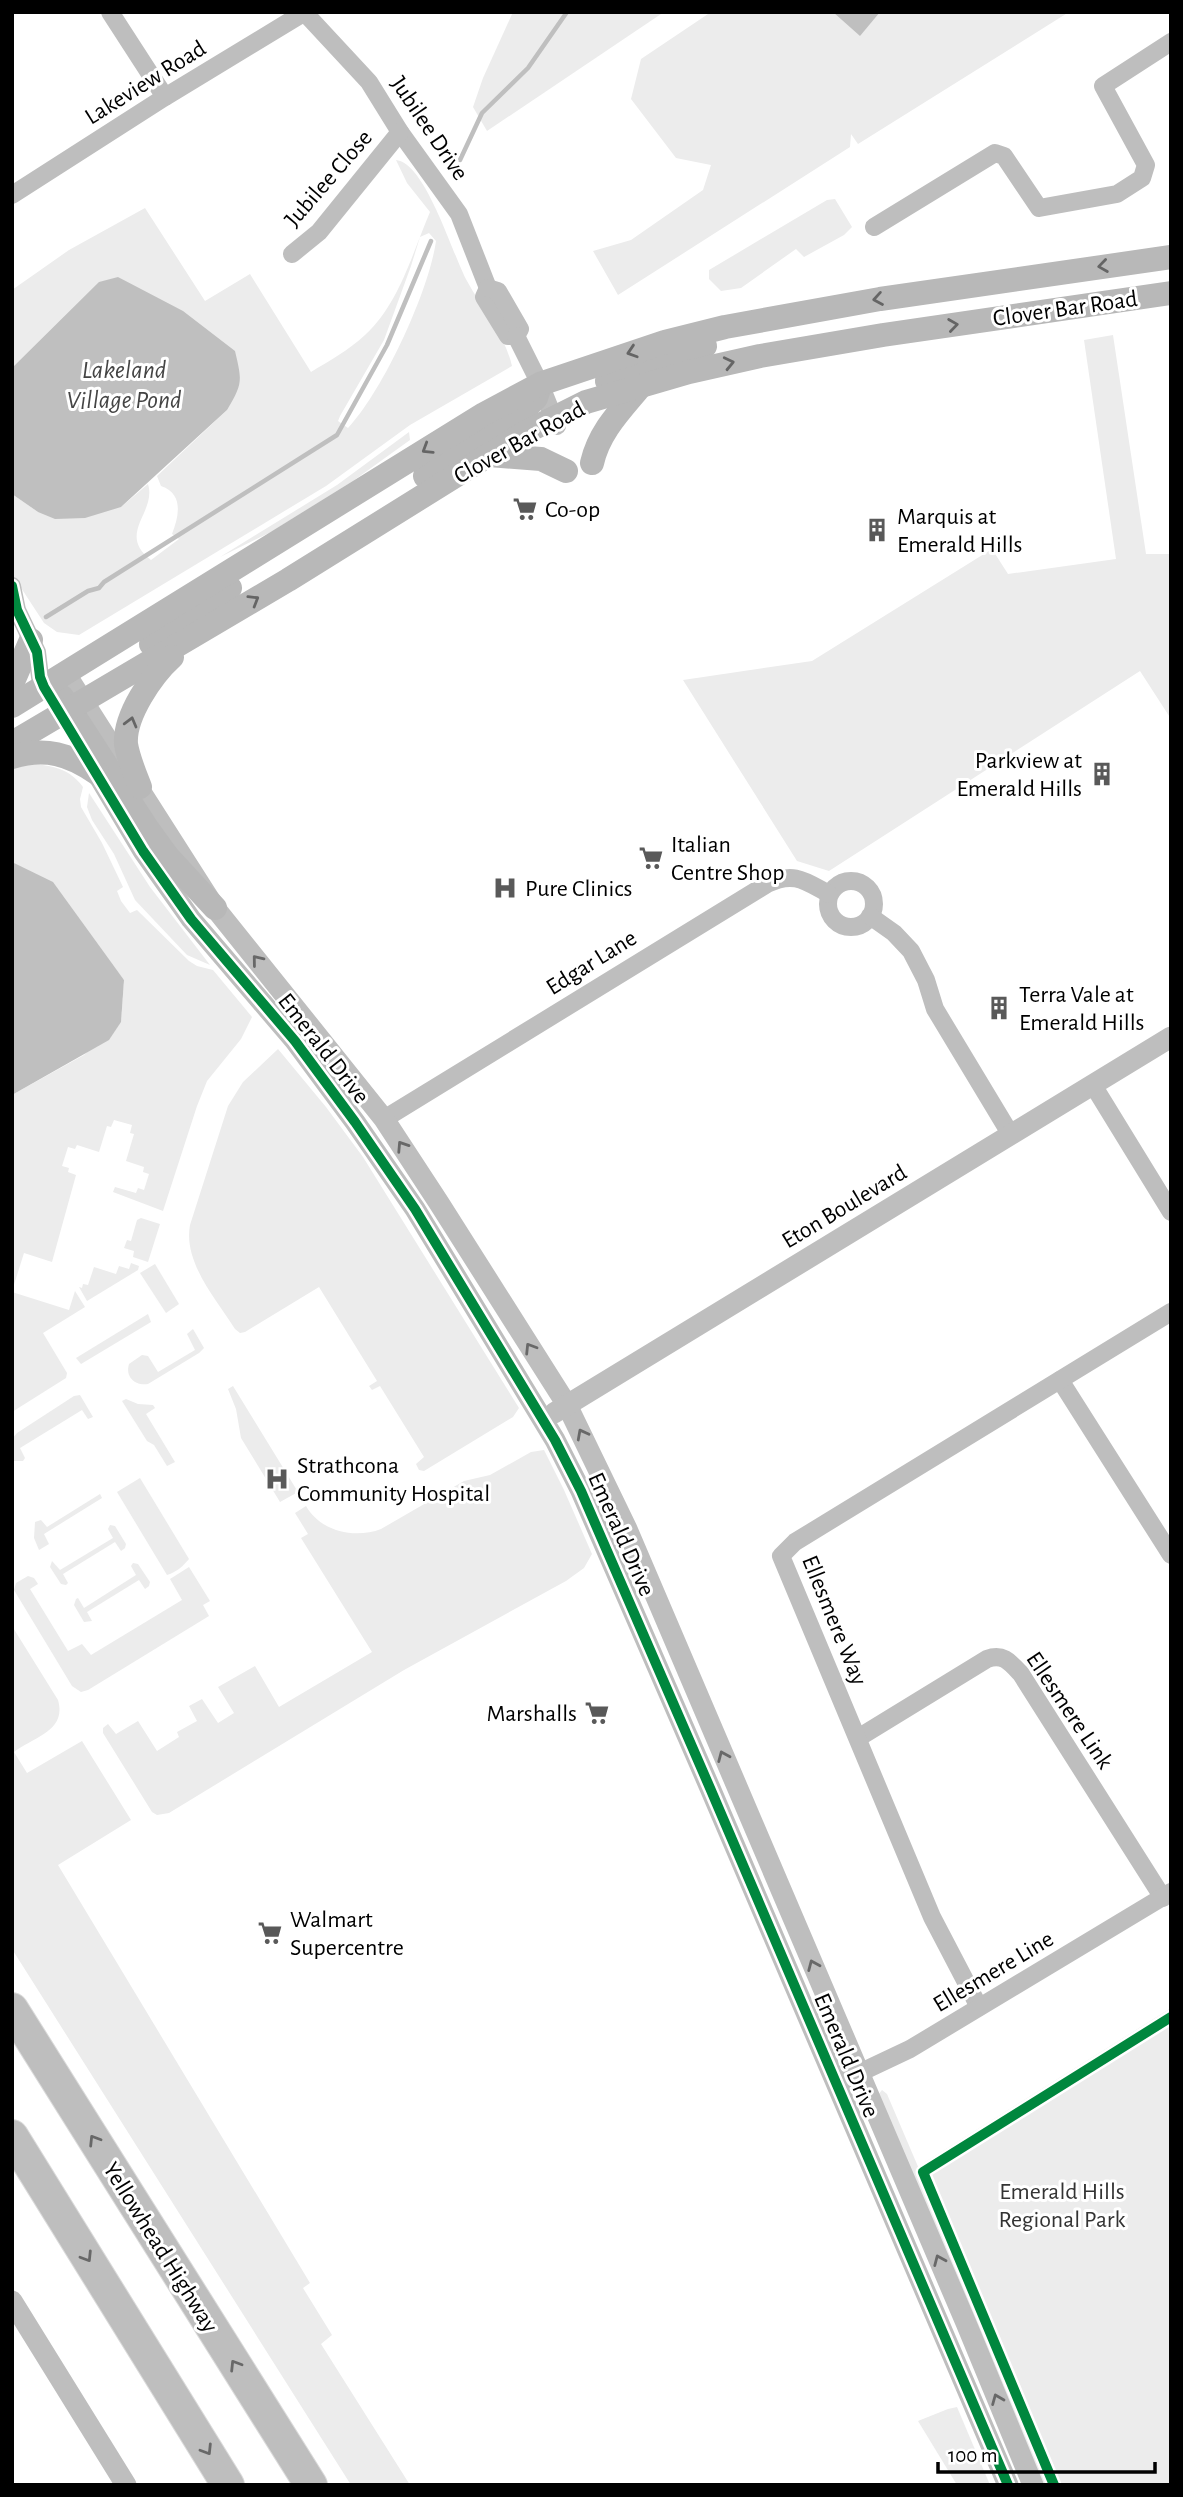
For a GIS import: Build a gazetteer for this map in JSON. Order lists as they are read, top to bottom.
{
  "streets": {
    "highway": ["Yellowhead Highway"],
    "main road": ["Clover Bar Road"],
    "street": [
      "Lakeview Road",
      "Jubilee Drive",
      "Jubilee Close",
      "Edgar Lane",
      "Emerald Drive",
      "Eton Boulevard",
      "Ellesmere Way",
      "Ellesmere Link",
      "Ellesmere Line"
    ]
  },
  "crossings": [
    ["Lakeview Road", "Jubilee Drive"],
    ["Jubilee Drive", "Jubilee Close"],
    ["Jubilee Drive", "Clover Bar Road"],
    ["Clover Bar Road", "Emerald Drive"],
    ["Edgar Lane", "Emerald Drive"],
    ["Emerald Drive", "Eton Boulevard"],
    ["Emerald Drive", "Ellesmere Line"],
    ["Ellesmere Way", "Ellesmere Link"],
    ["Ellesmere Way", "Ellesmere Line"],
    ["Ellesmere Link", "Ellesmere Line"]
  ],
  "water": ["Lakeland Village Pond"],
  "parks": ["Emerald Hills Regional Park"],
  "places": {
    "supermarket": [
      "Co-op",
      "Italian Centre Shop",
      "Marshalls",
      "Walmart Supercentre"
    ],
    "building": ["Marquis at Emerald Hills", "Parkview at Emerald Hills", "Terra Vale at Emerald Hills"],
    "hospital": ["Pure Clinics", "Strathcona Community Hospital"]
  },
  "scale_bar": "100 m"
}
